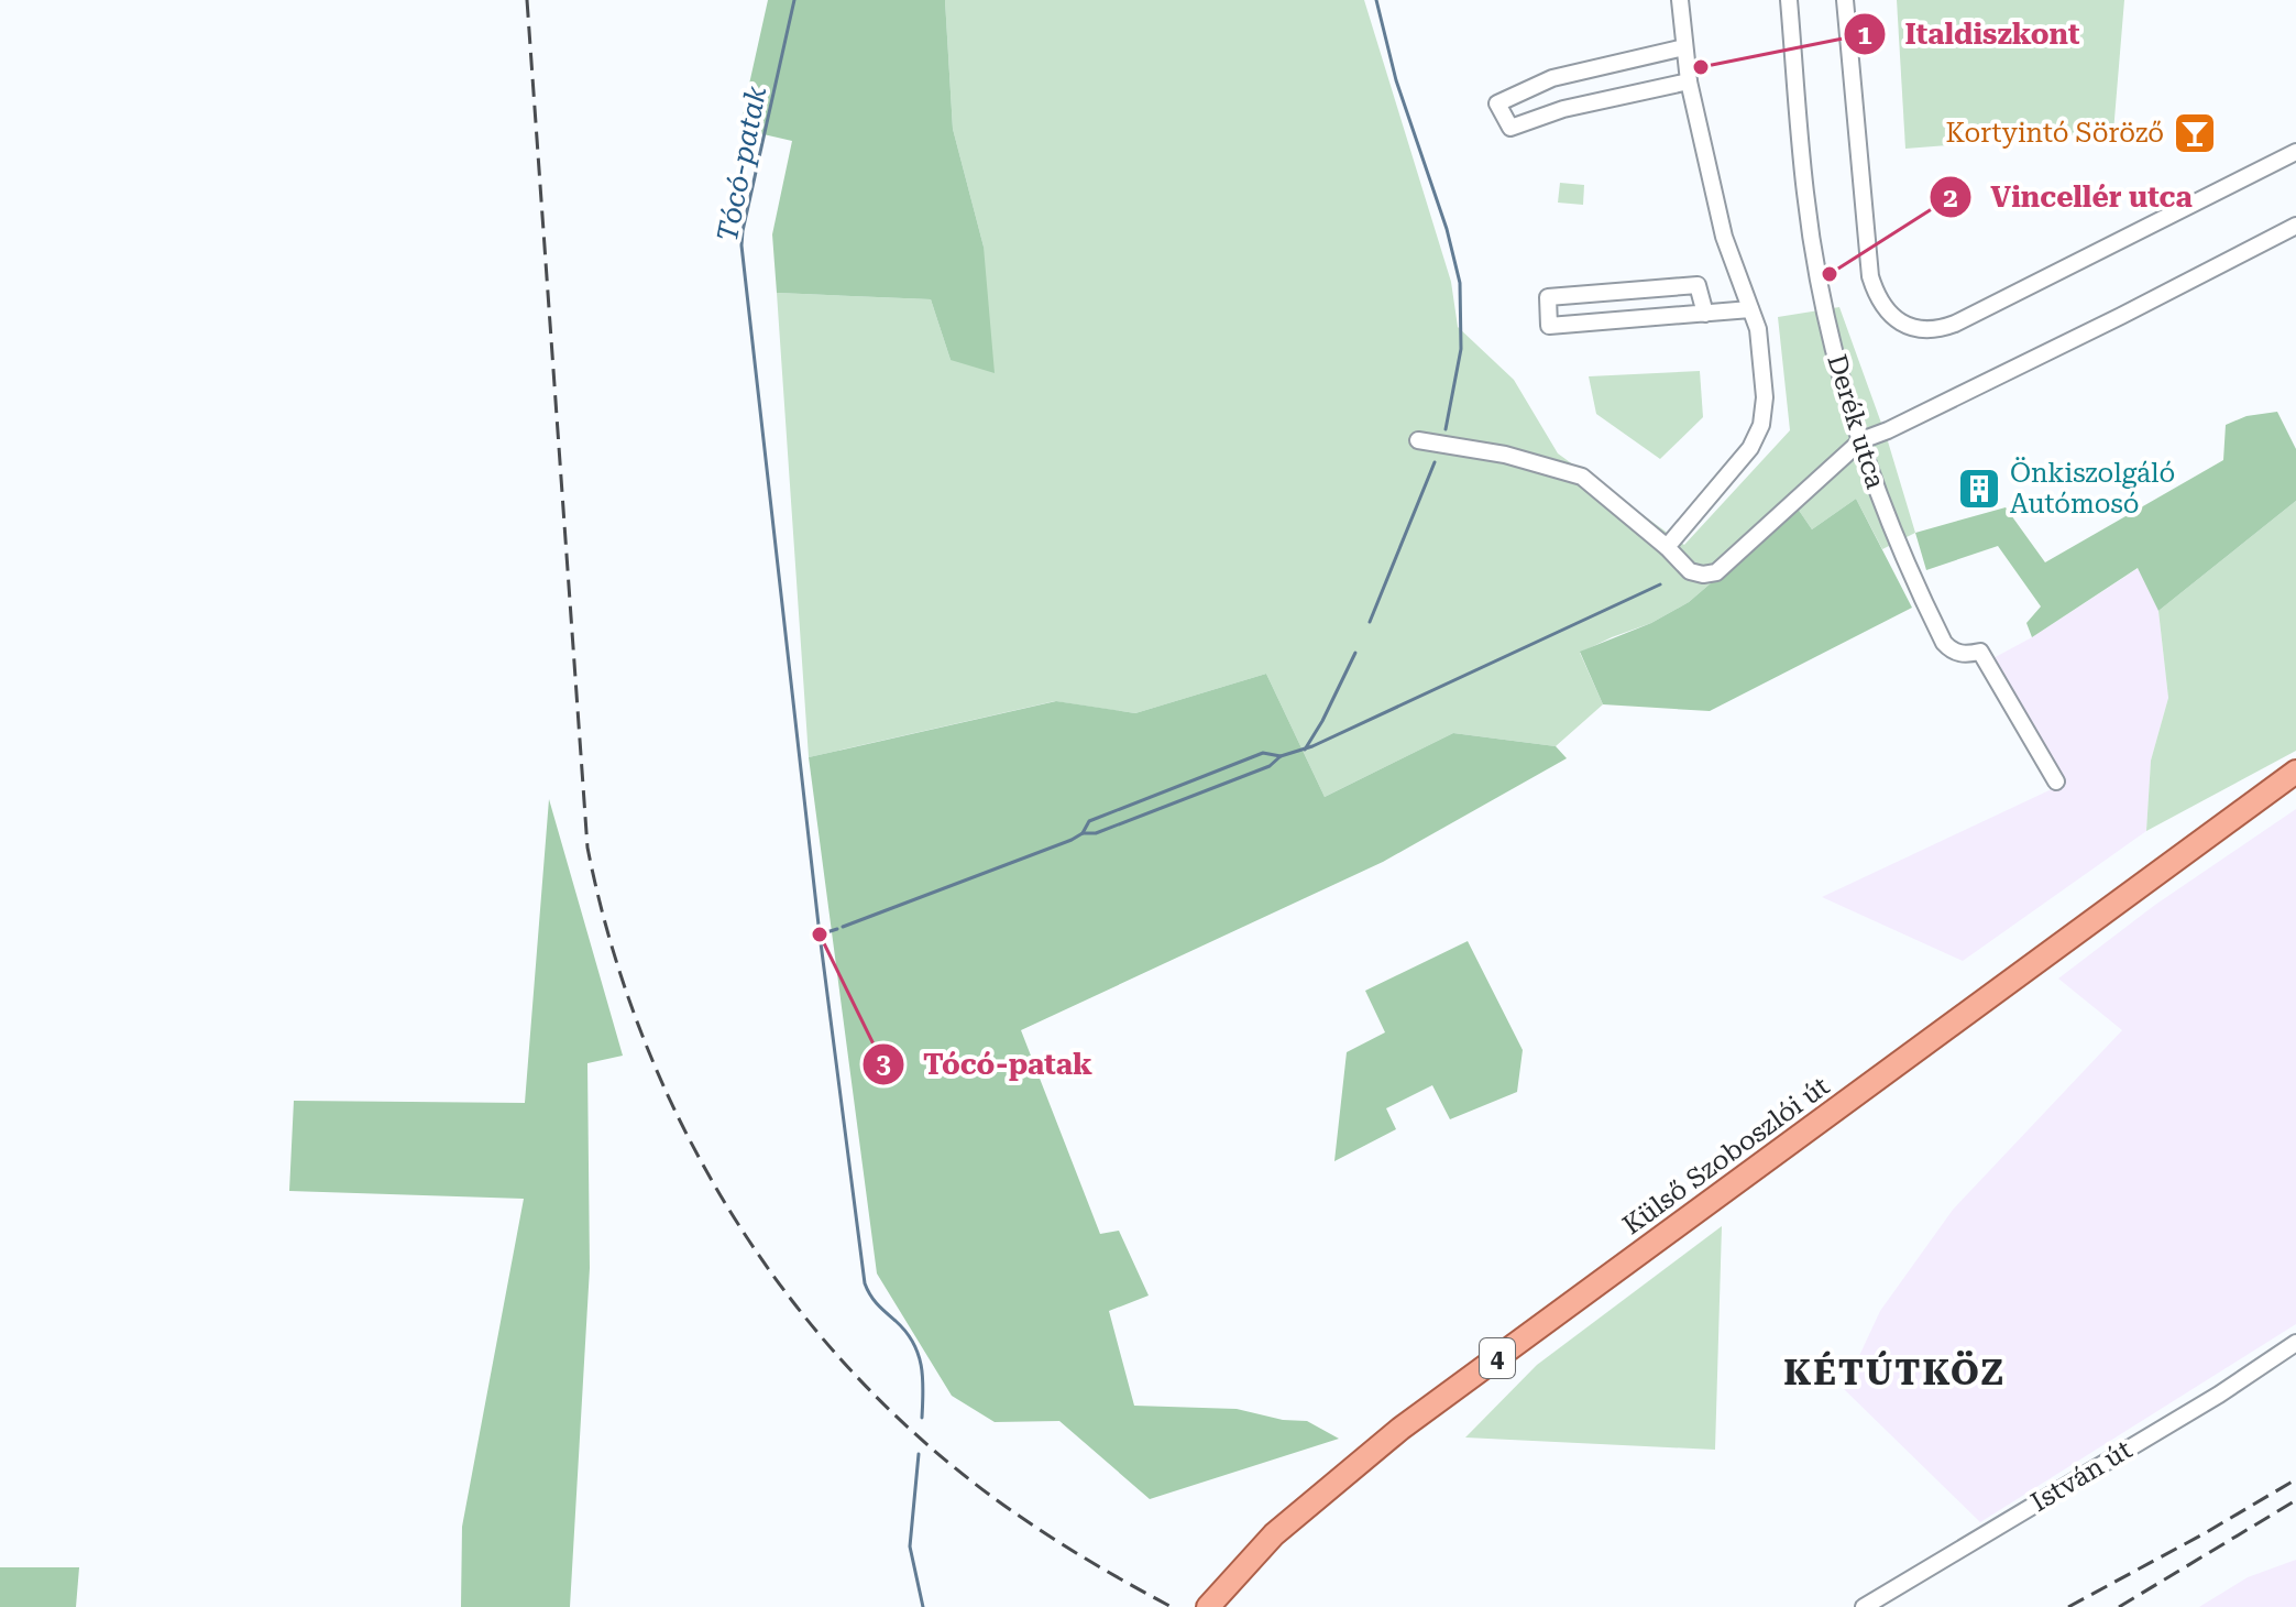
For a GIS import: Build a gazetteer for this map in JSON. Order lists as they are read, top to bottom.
{
  "streets": {
    "main road": ["Külső Szoboszlói út", "4"],
    "street": ["Derék utca", "István út"]
  },
  "districts": ["KÉTÚTKÖZ"],
  "water": ["Tócó-patak"],
  "places": {
    "other": ["Italdiszkont", "Vincellér utca", "Tócó-patak"],
    "bar": ["Kortyintó Söröző"],
    "building": ["Önkiszolgáló Autómosó"]
  }
}
